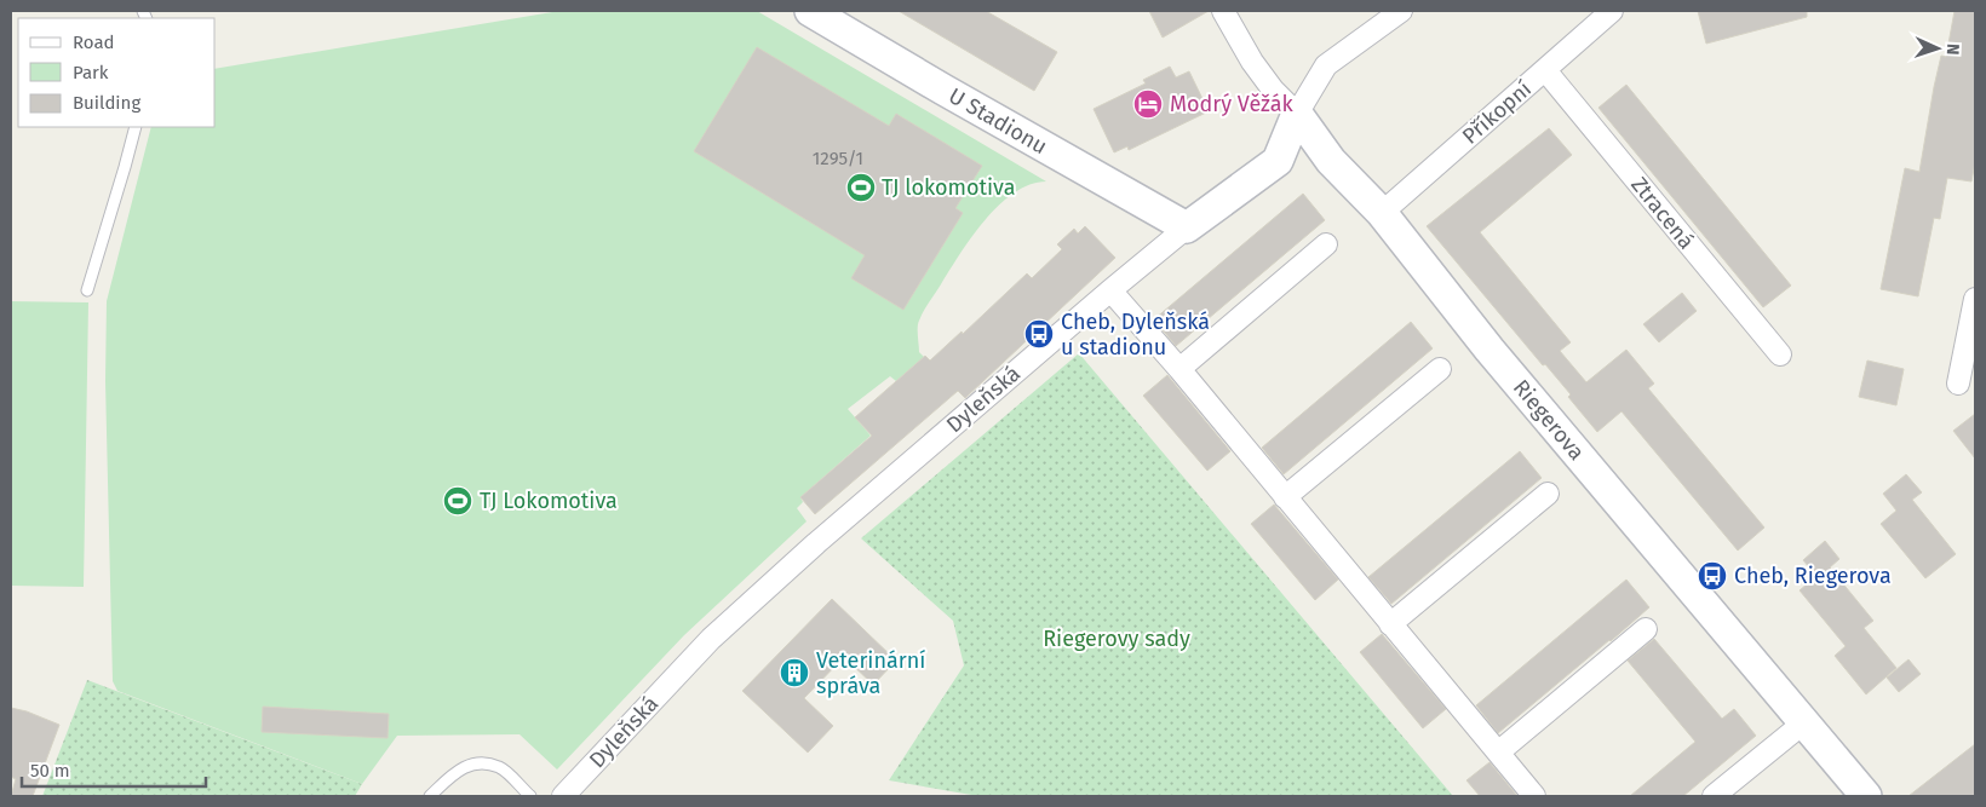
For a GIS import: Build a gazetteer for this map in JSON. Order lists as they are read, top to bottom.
{
  "streets": {
    "street": [
      "Příkopní",
      "U Stadionu",
      "Ztracená",
      "Dyleňská",
      "Riegerova"
    ]
  },
  "crossings": [
    ["Příkopní", "Ztracená"],
    ["Příkopní", "Riegerova"],
    ["U Stadionu", "Dyleňská"],
    ["Dyleňská", "Riegerova"]
  ],
  "parks": ["Riegerovy sady"],
  "places": {
    "hotel": ["Modrý Věžák"],
    "sports": ["TJ lokomotiva", "TJ Lokomotiva"],
    "bus stop": ["Cheb, Dyleňská u stadionu", "Cheb, Riegerova"],
    "building": ["Veterinární správa"]
  },
  "house_numbers": ["1295/1"],
  "legend": ["Road", "Park", "Building"],
  "scale_bar": "50 m",
  "north": "right"
}
